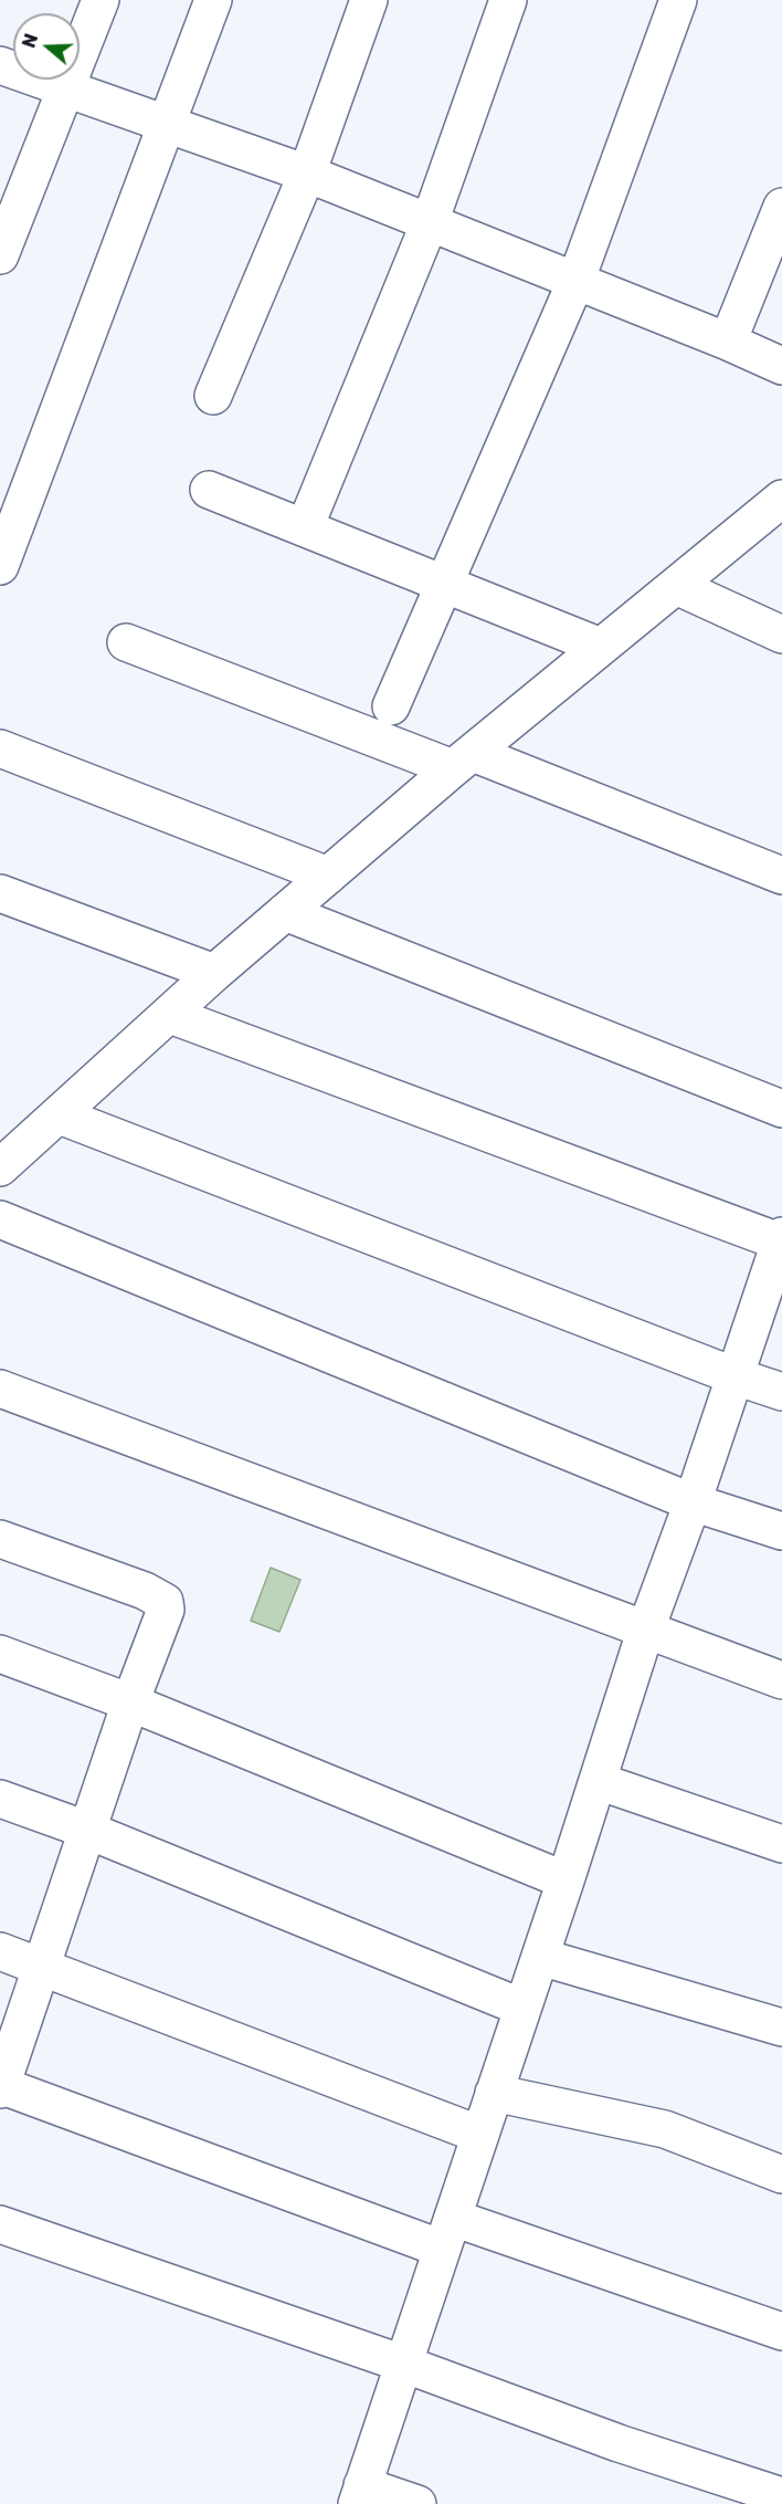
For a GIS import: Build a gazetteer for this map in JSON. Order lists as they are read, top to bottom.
{
  "north": "left"
}
